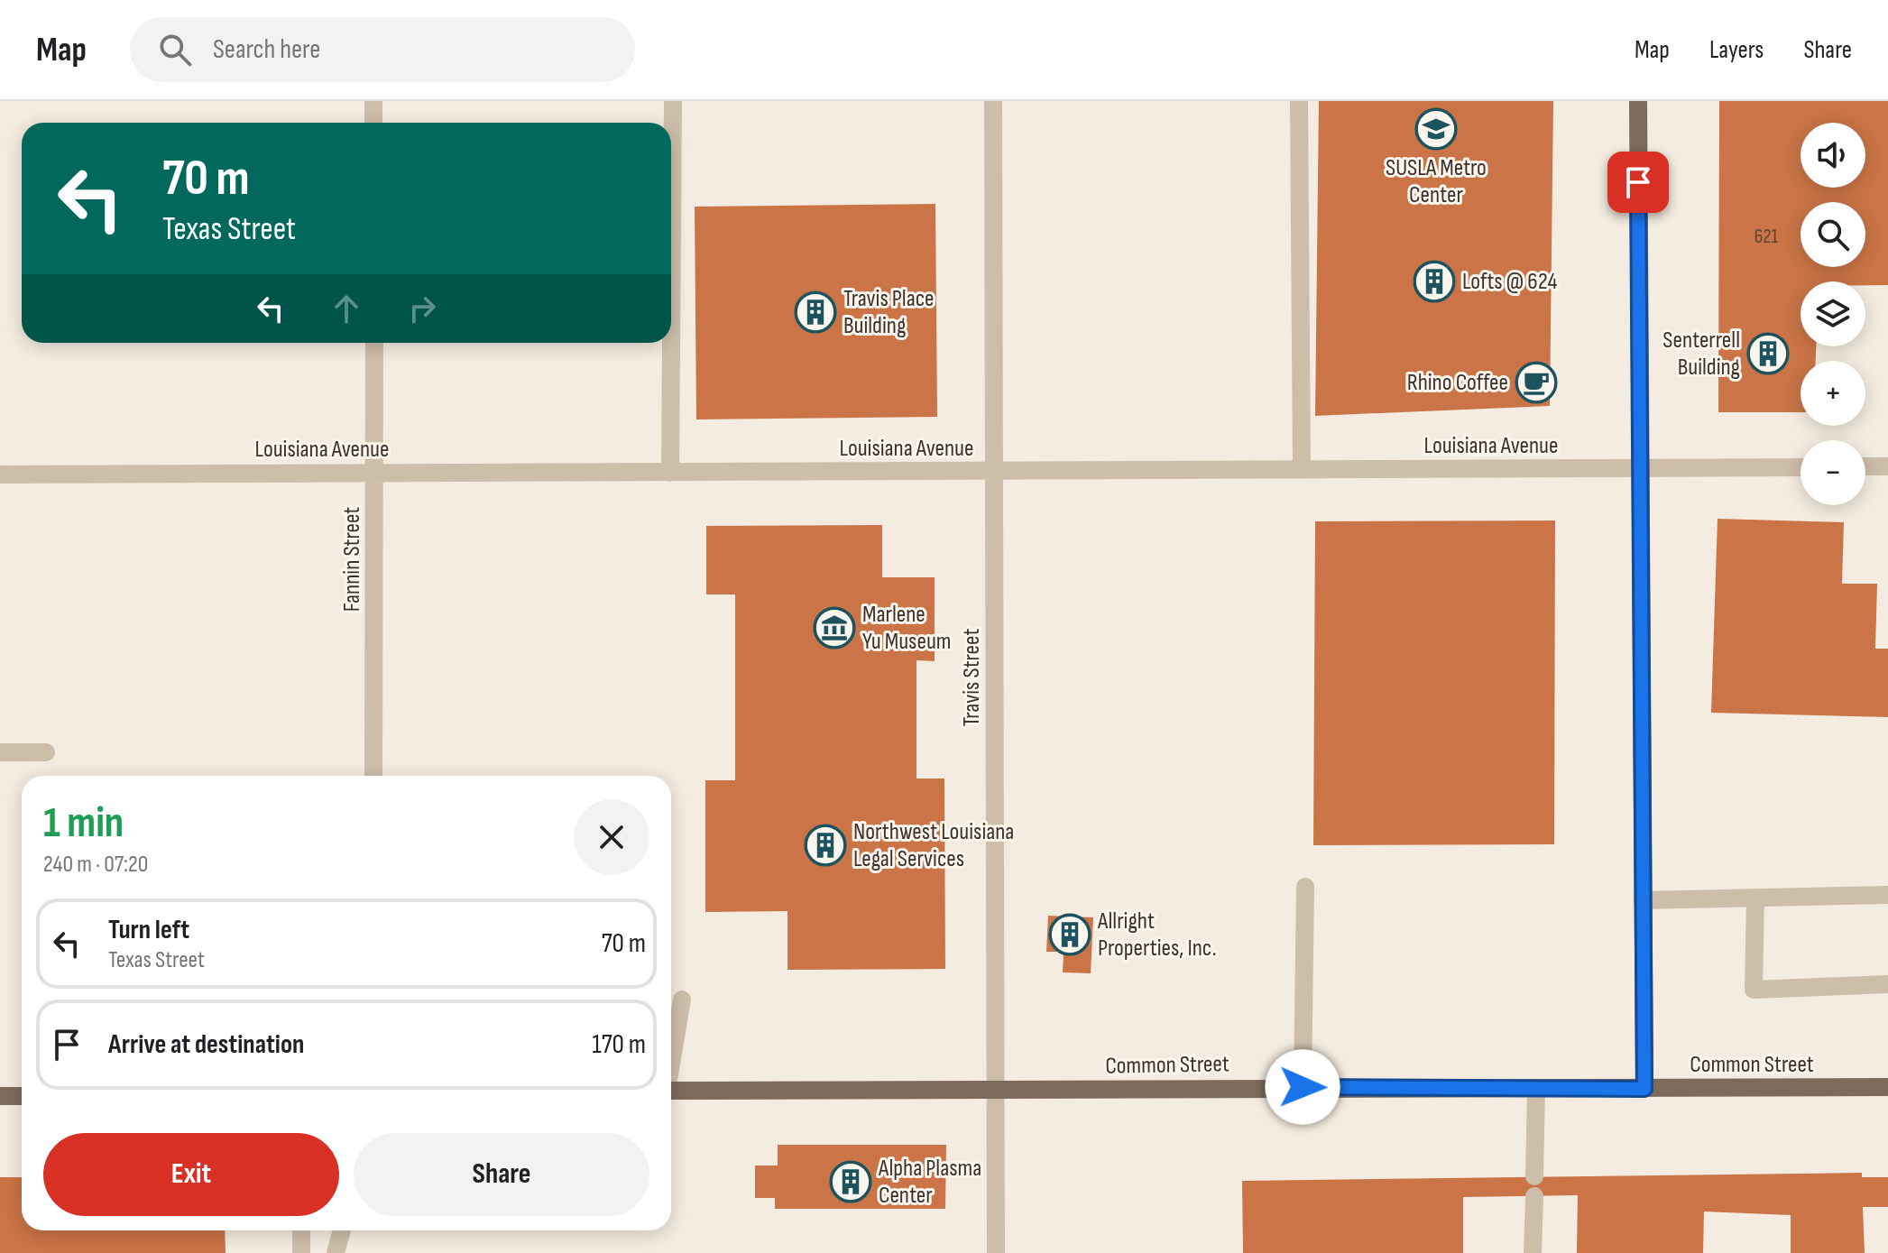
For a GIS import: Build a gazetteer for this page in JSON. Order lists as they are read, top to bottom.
{
  "streets": {
    "main road": ["Common Street"],
    "street": ["Louisiana Avenue", "Fannin Street", "Travis Street"]
  },
  "crossings": [
    ["Louisiana Avenue", "Fannin Street"],
    ["Louisiana Avenue", "Travis Street"],
    ["Travis Street", "Common Street"]
  ],
  "places": {
    "school or university": ["SUSLA Metro Center"],
    "building": [
      "Lofts @ 624",
      "Travis Place Building",
      "Senterrell Building",
      "Northwest Louisiana Legal Services",
      "Allright Properties, Inc.",
      "Alpha Plasma Center"
    ],
    "cafe": ["Rhino Coffee"],
    "museum": ["Marlene Yu Museum"]
  },
  "house_numbers": ["621"],
  "page": {
    "header": "Map",
    "search": "Search here",
    "nav": ["Map", "Layers", "Share"],
    "map_buttons": ["+", "−"],
    "turn": ["70 m", "Texas Street"],
    "heading": ["1 min", "240 m · 07:20"],
    "list": [
      {
        "name": "Turn left",
        "note": "Texas Street",
        "value": "70 m"
      },
      {
        "name": "Arrive at destination",
        "value": "170 m"
      }
    ],
    "buttons": ["Exit", "Share"]
  }
}
